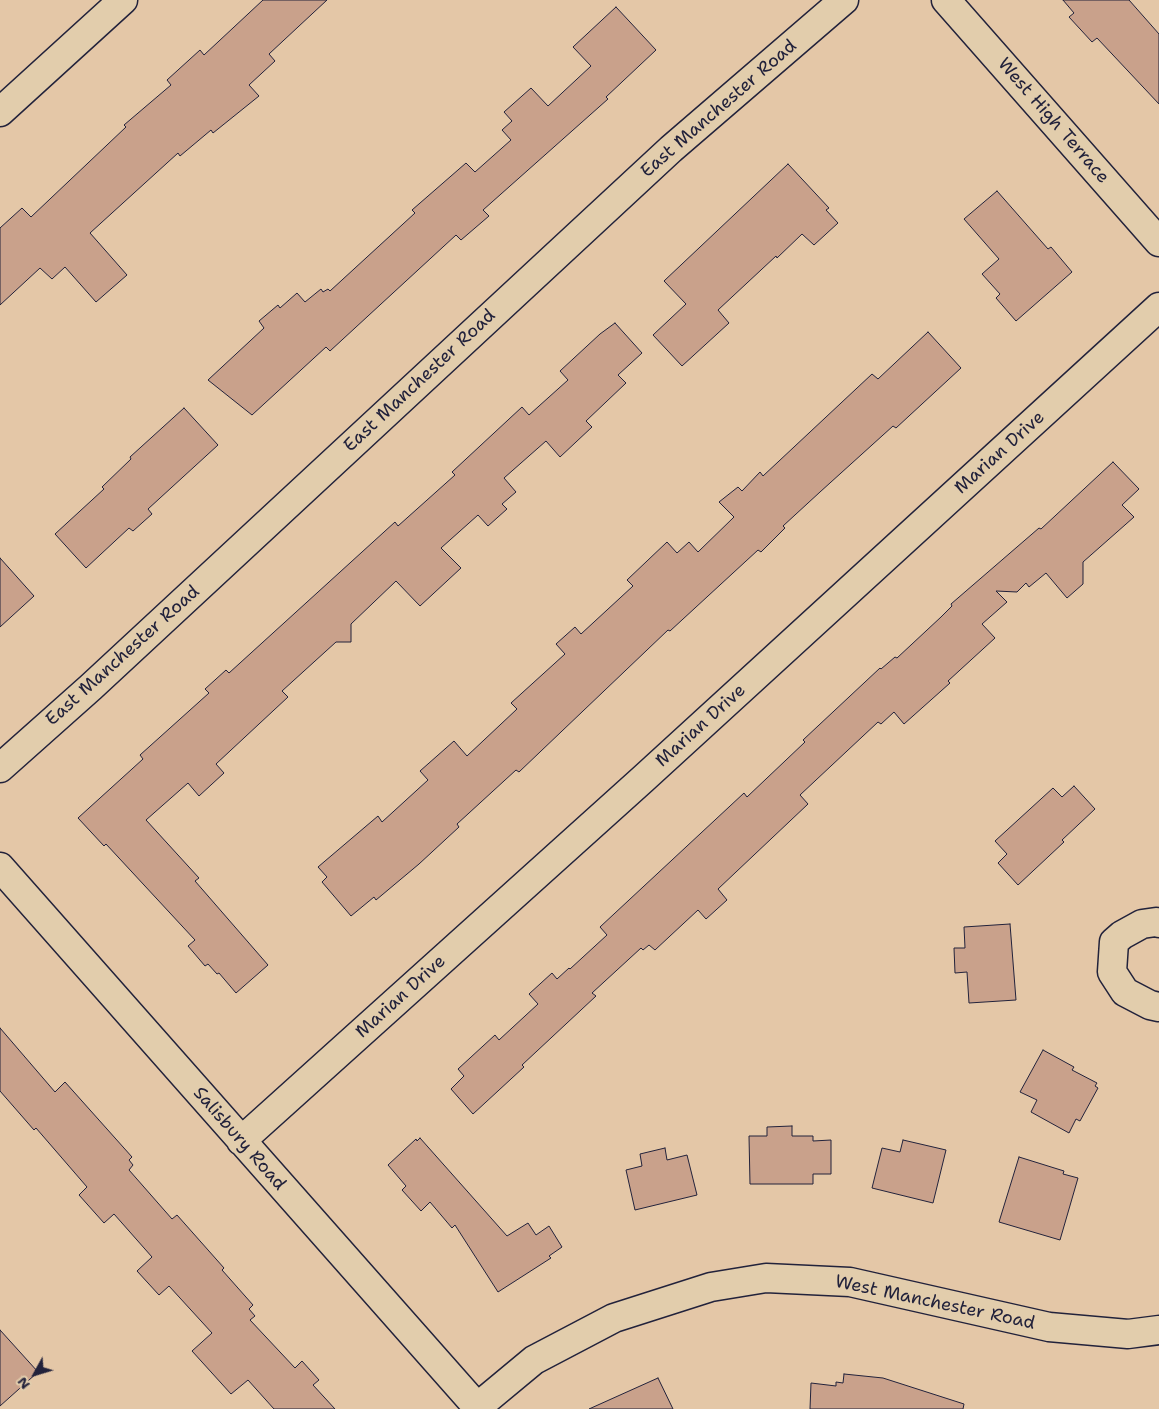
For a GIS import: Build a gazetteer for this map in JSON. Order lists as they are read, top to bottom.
{
  "streets": {
    "street": [
      "East Manchester Road",
      "West High Terrace",
      "Marian Drive",
      "Salisbury Road",
      "West Manchester Road"
    ]
  },
  "crossings": [
    ["Marian Drive", "Salisbury Road"],
    ["Salisbury Road", "West Manchester Road"]
  ],
  "north": "bottom left"
}
